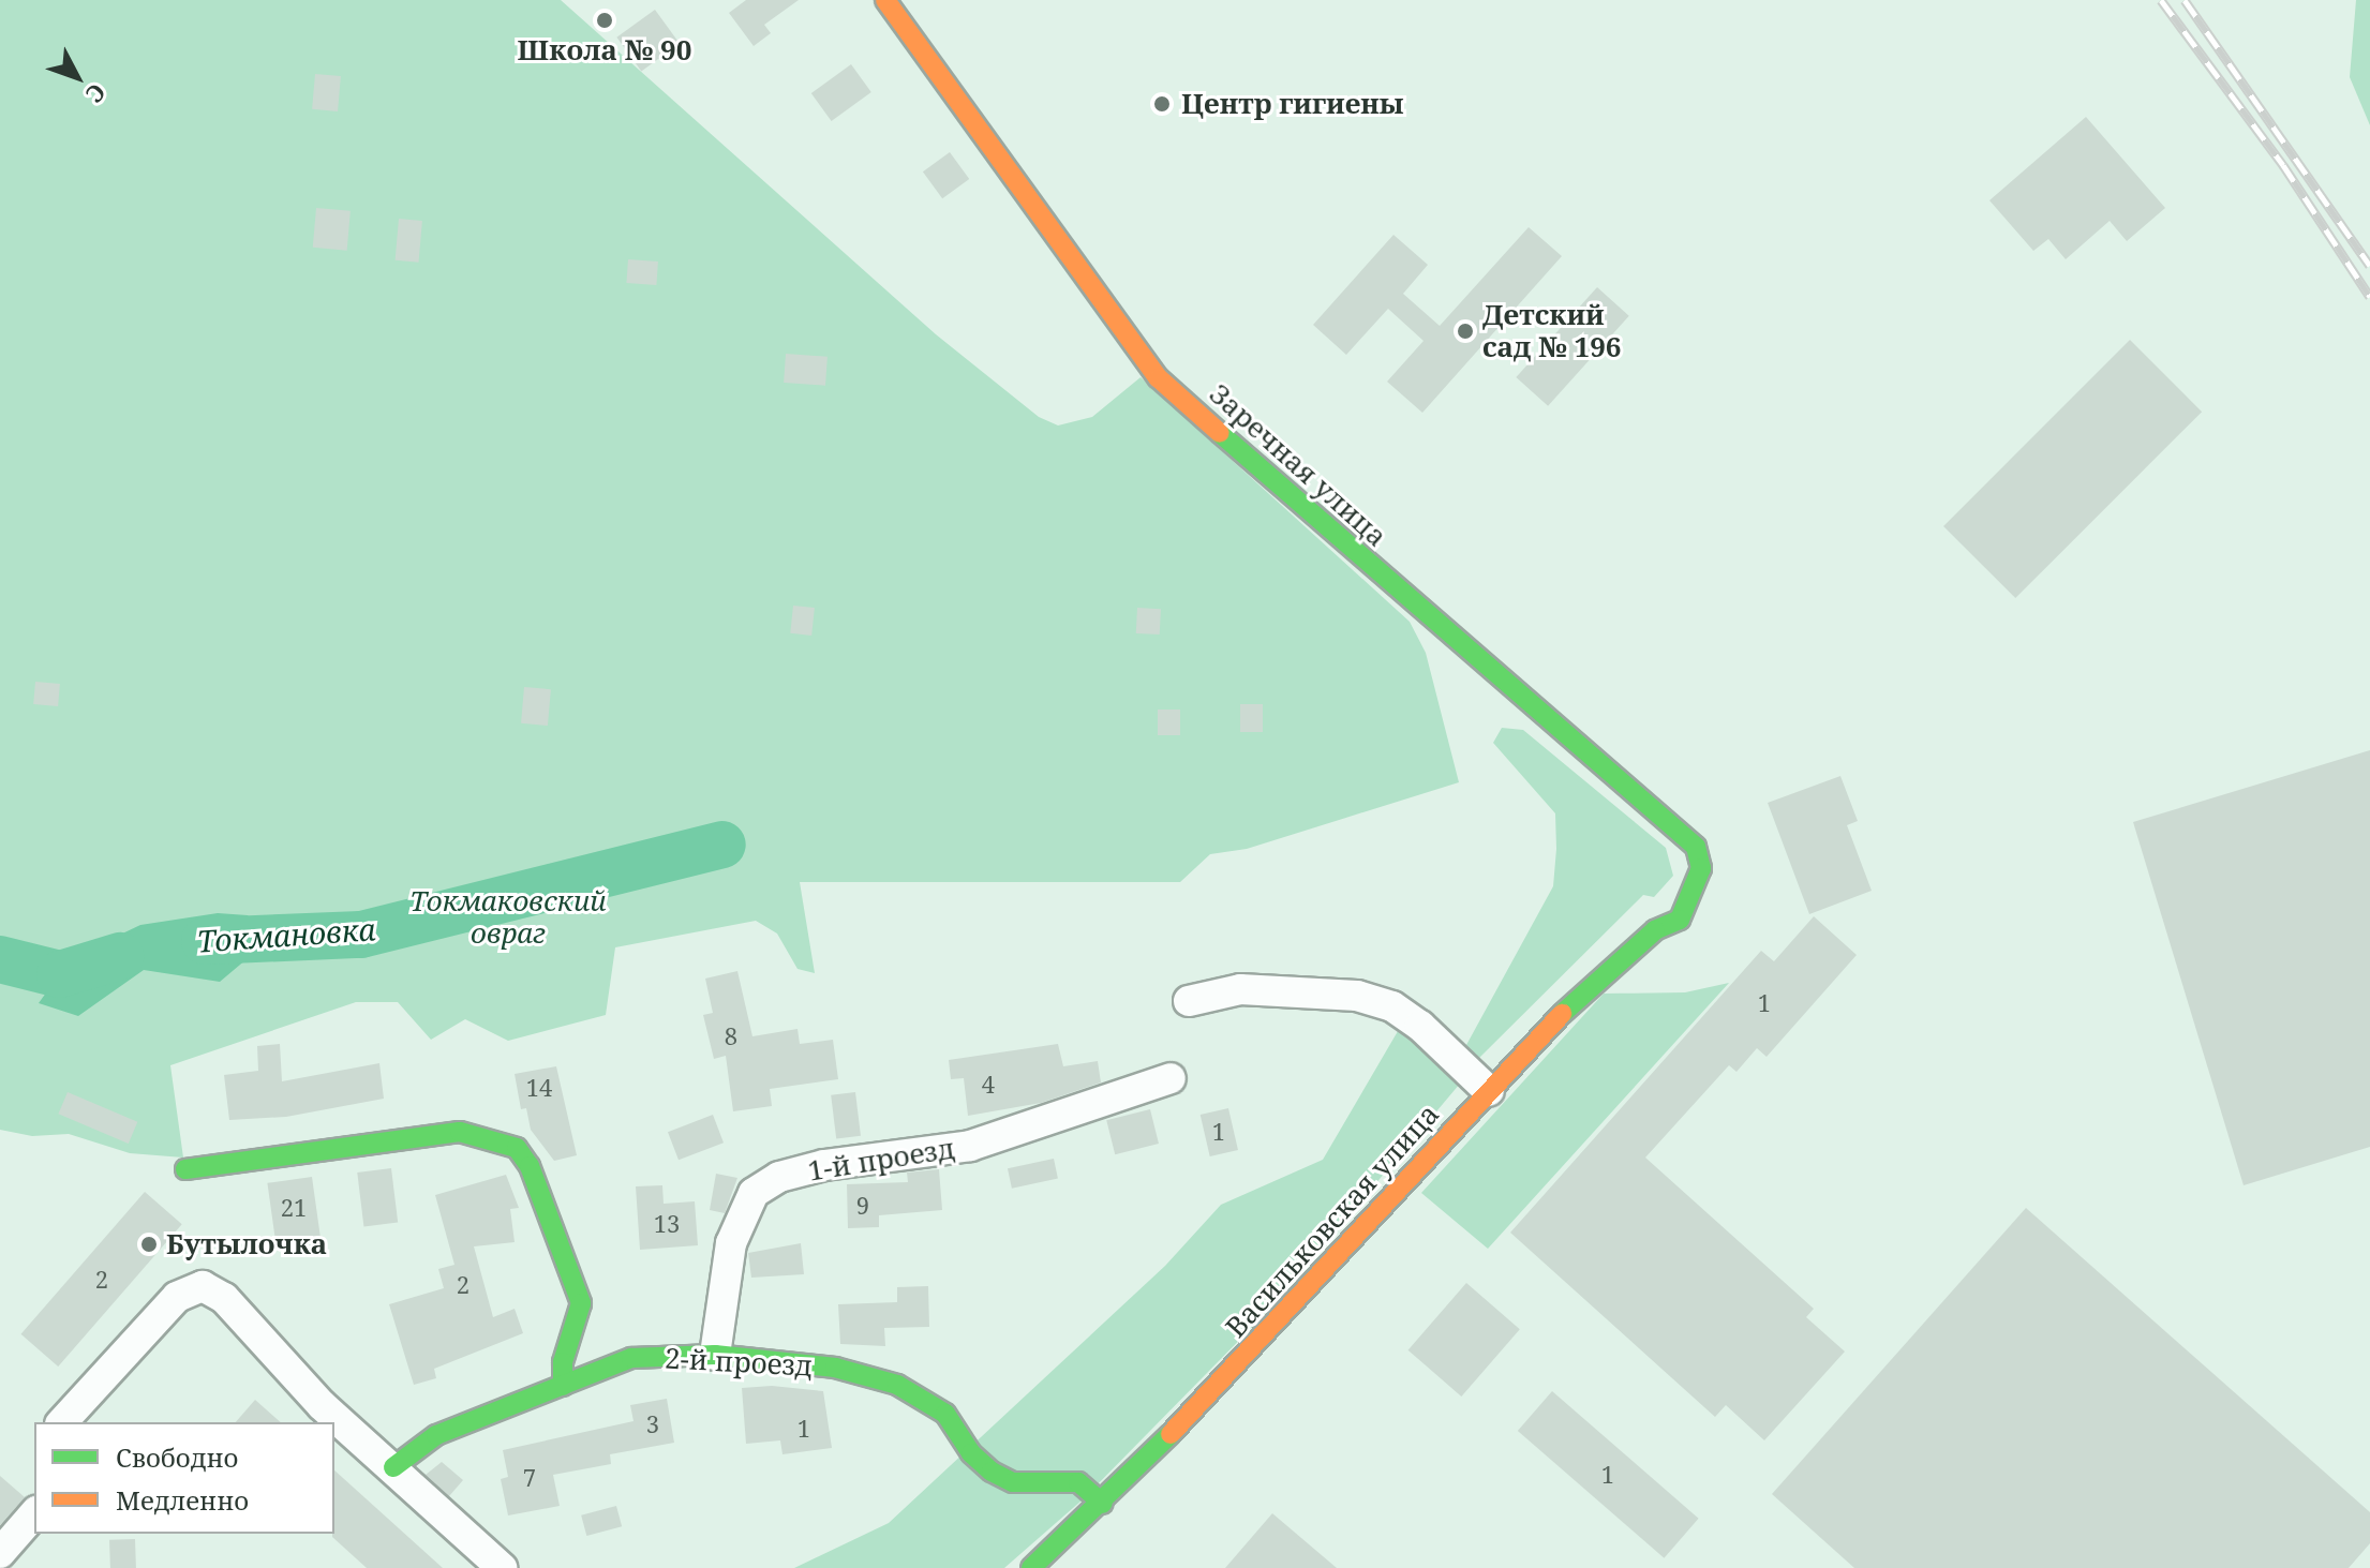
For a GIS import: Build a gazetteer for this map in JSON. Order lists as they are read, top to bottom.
{
  "streets": {
    "street": [
      "Заречная улица",
      "1-й проезд",
      "Васильковская улица",
      "2-й проезд"
    ]
  },
  "crossings": [
    ["Заречная улица", "Васильковская улица"],
    ["1-й проезд", "2-й проезд"],
    ["Васильковская улица", "2-й проезд"]
  ],
  "water": ["Токмановка"],
  "parks": ["Токмаковский овраг"],
  "places": [
    "Школа № 90",
    "Центр гигиены",
    "Детский сад № 196",
    "Бутылочка"
  ],
  "house_numbers": [
    "1",
    "8",
    "4",
    "14",
    "1",
    "9",
    "21",
    "13",
    "2",
    "2",
    "3",
    "1",
    "1",
    "7"
  ],
  "legend": ["Свободно", "Медленно"],
  "north": "bottom right"
}
